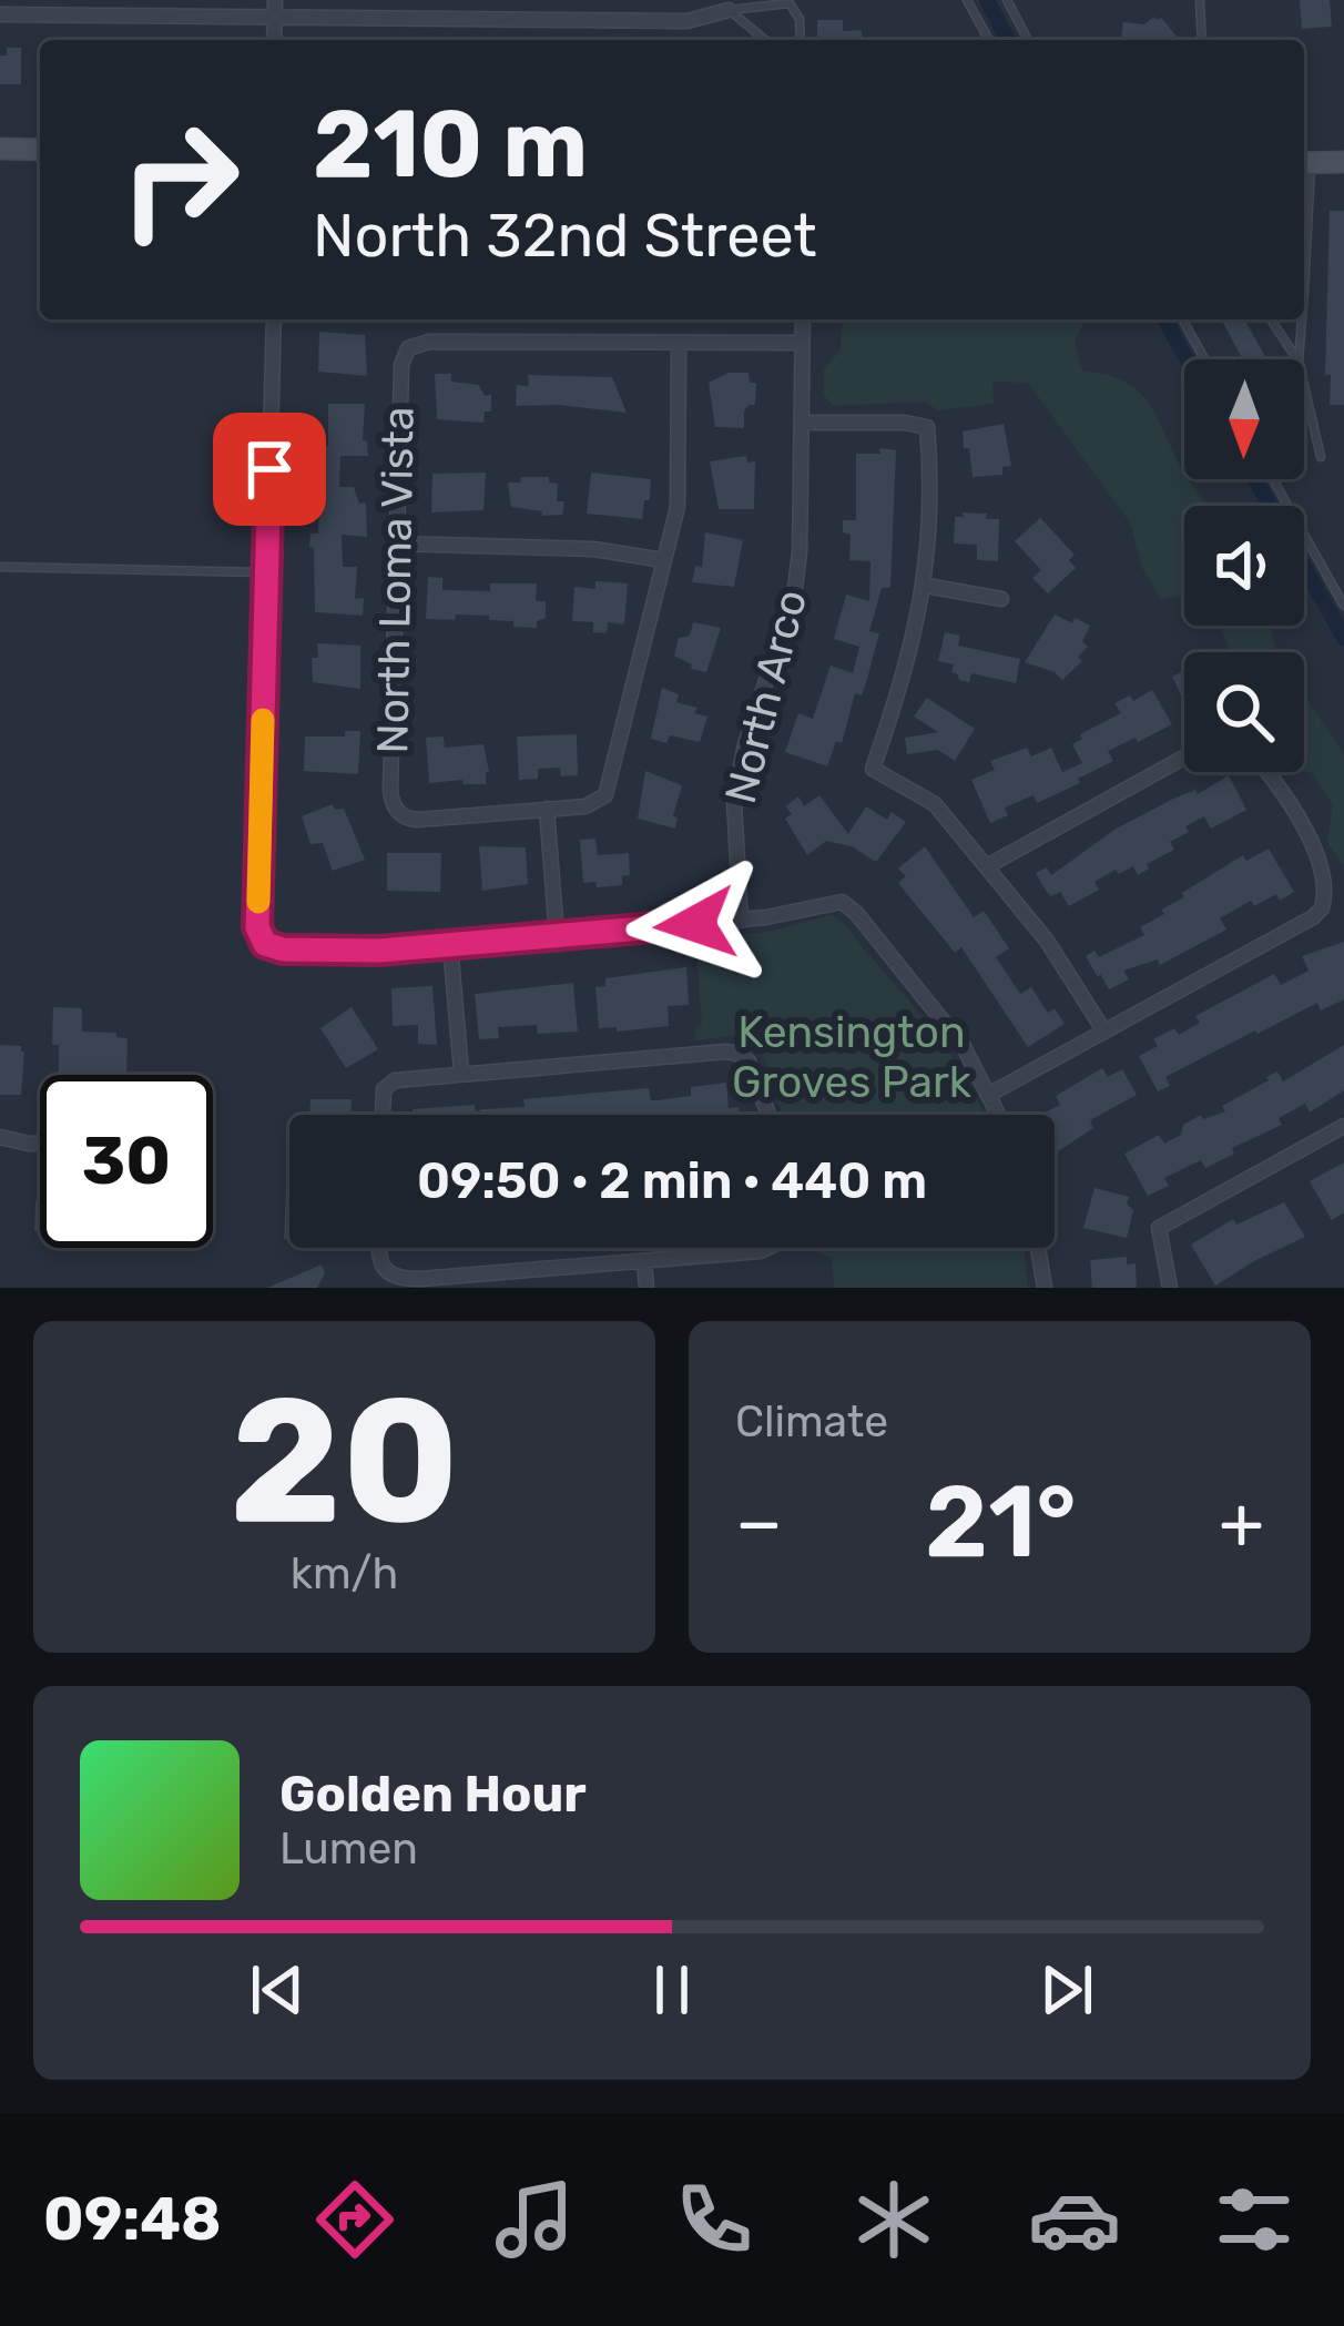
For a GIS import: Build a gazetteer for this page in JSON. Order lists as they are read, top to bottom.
{
  "streets": {
    "street": ["North Loma Vista", "North Arco"]
  },
  "parks": ["Kensington Groves Park"],
  "north": "bottom",
  "page": {
    "turn": ["210 m", "North 32nd Street"],
    "limit": "30",
    "trip": "09:50 · 2 min · 440 m",
    "tile": [
      ["20", "km/h"],
      "Climate"
    ],
    "heat": ["−", "21°", "+"],
    "song": ["Golden Hour", "Lumen"],
    "tabs": "09:48"
  }
}
